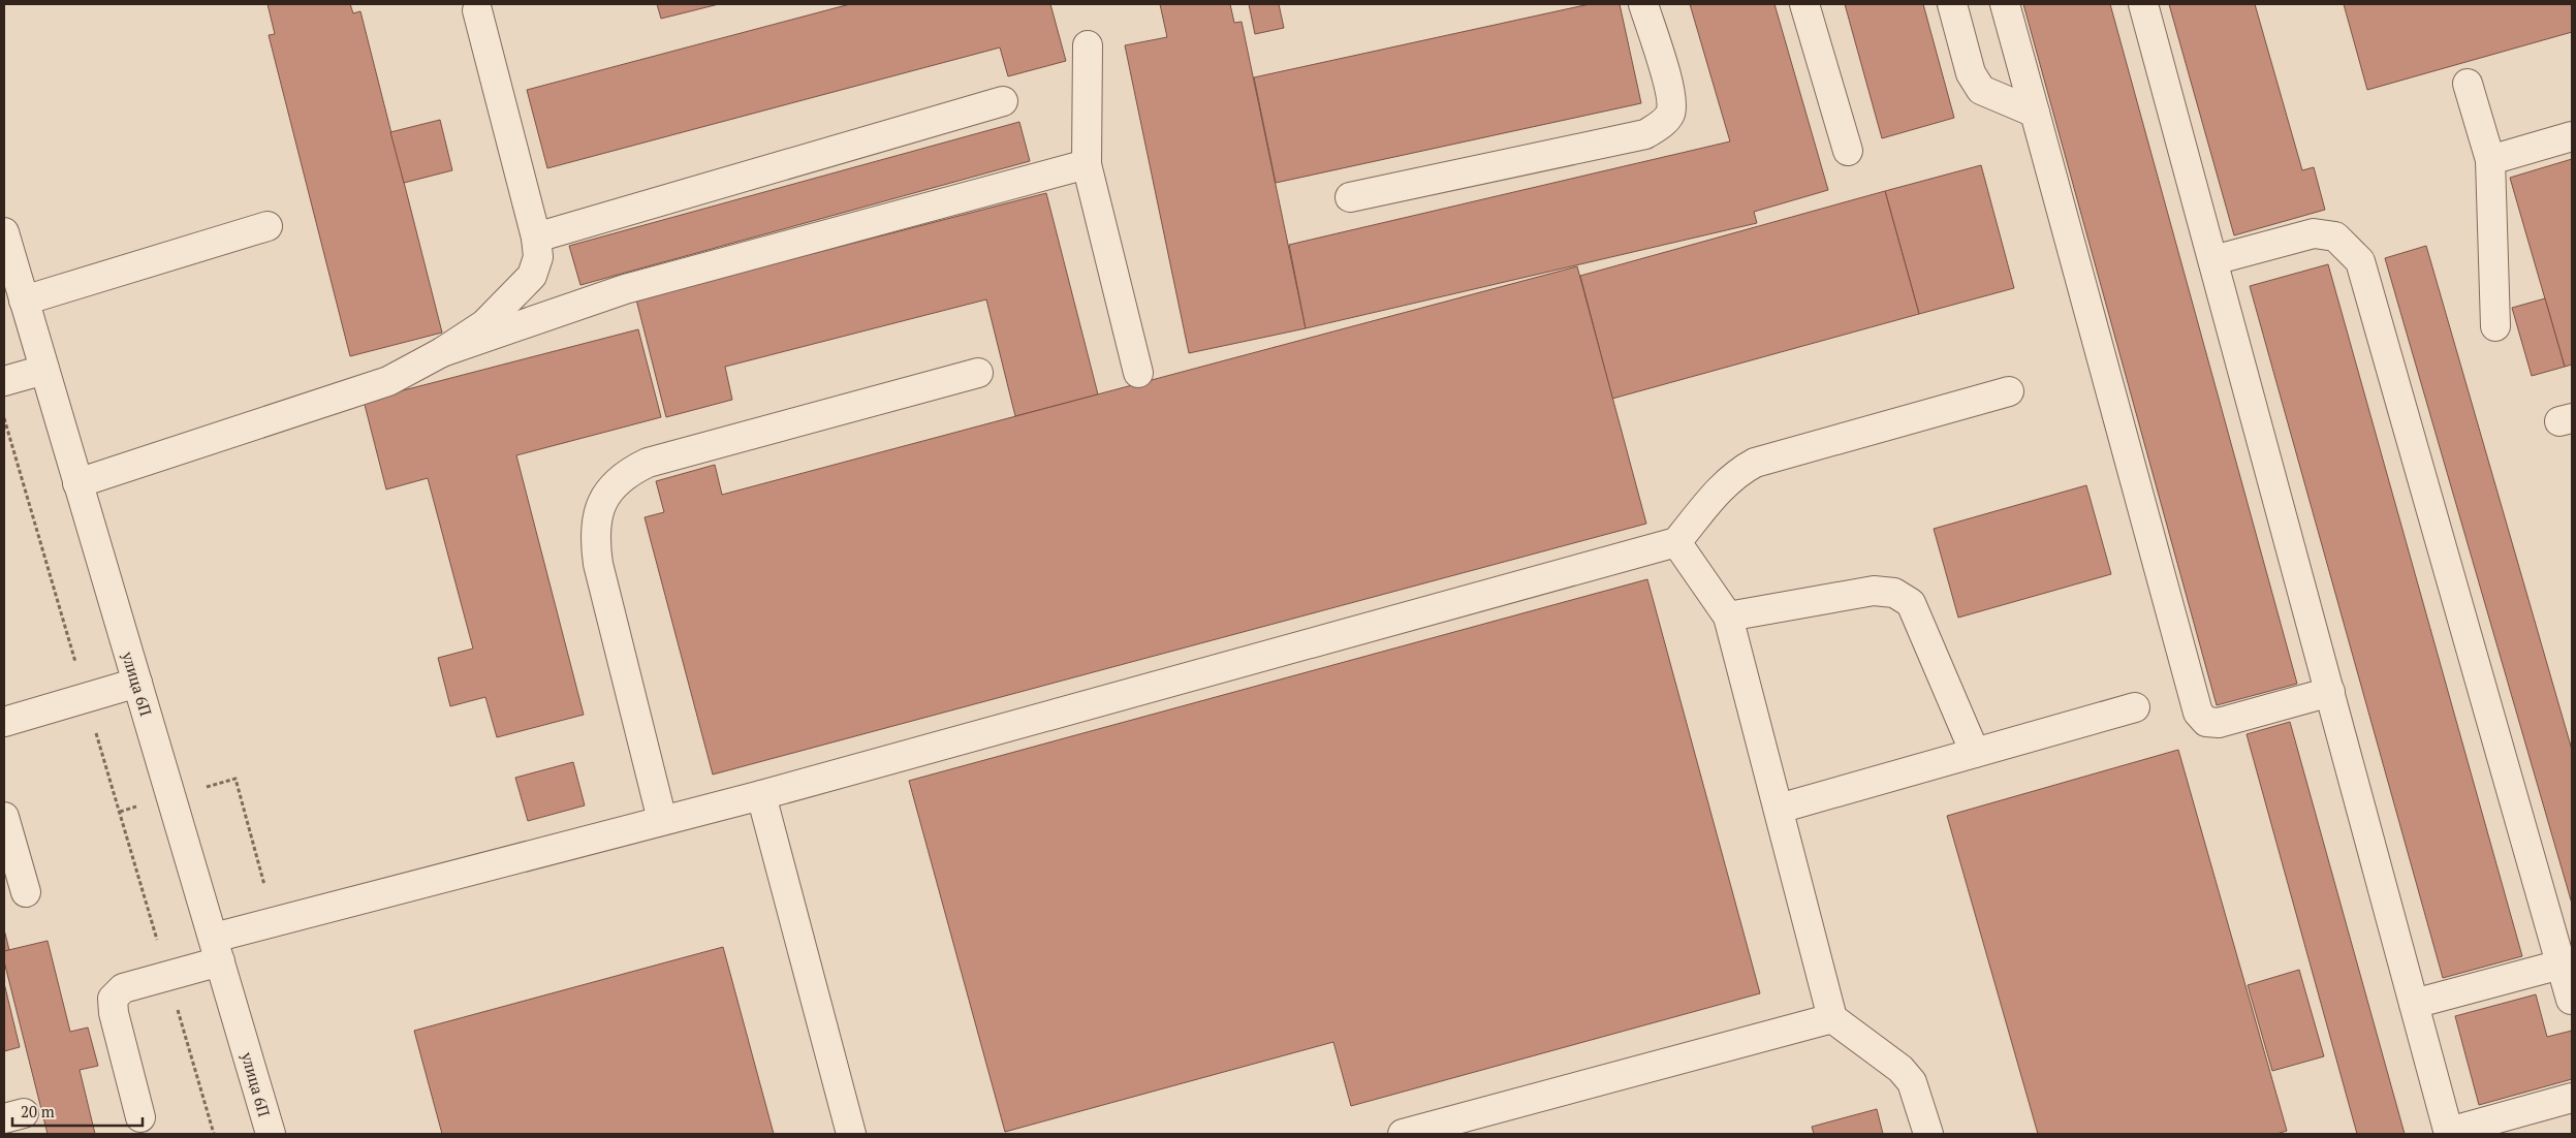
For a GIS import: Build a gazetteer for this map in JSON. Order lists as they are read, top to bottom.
{
  "streets": {
    "street": ["улица 6П"]
  },
  "scale_bar": "20 m"
}
